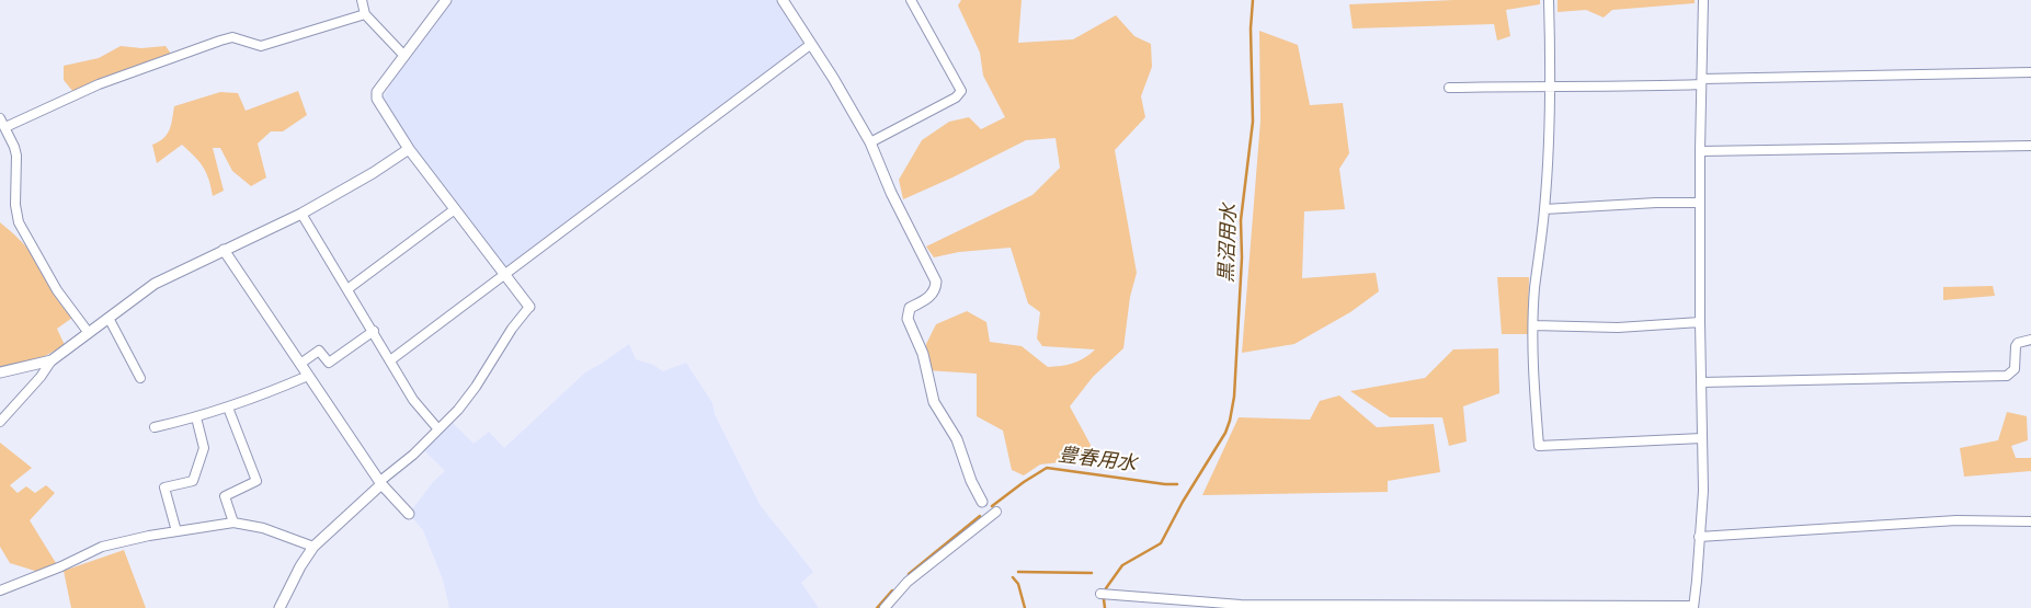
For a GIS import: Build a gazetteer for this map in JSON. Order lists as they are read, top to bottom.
{
  "water": ["黒沼用水", "豊春用水"]
}
